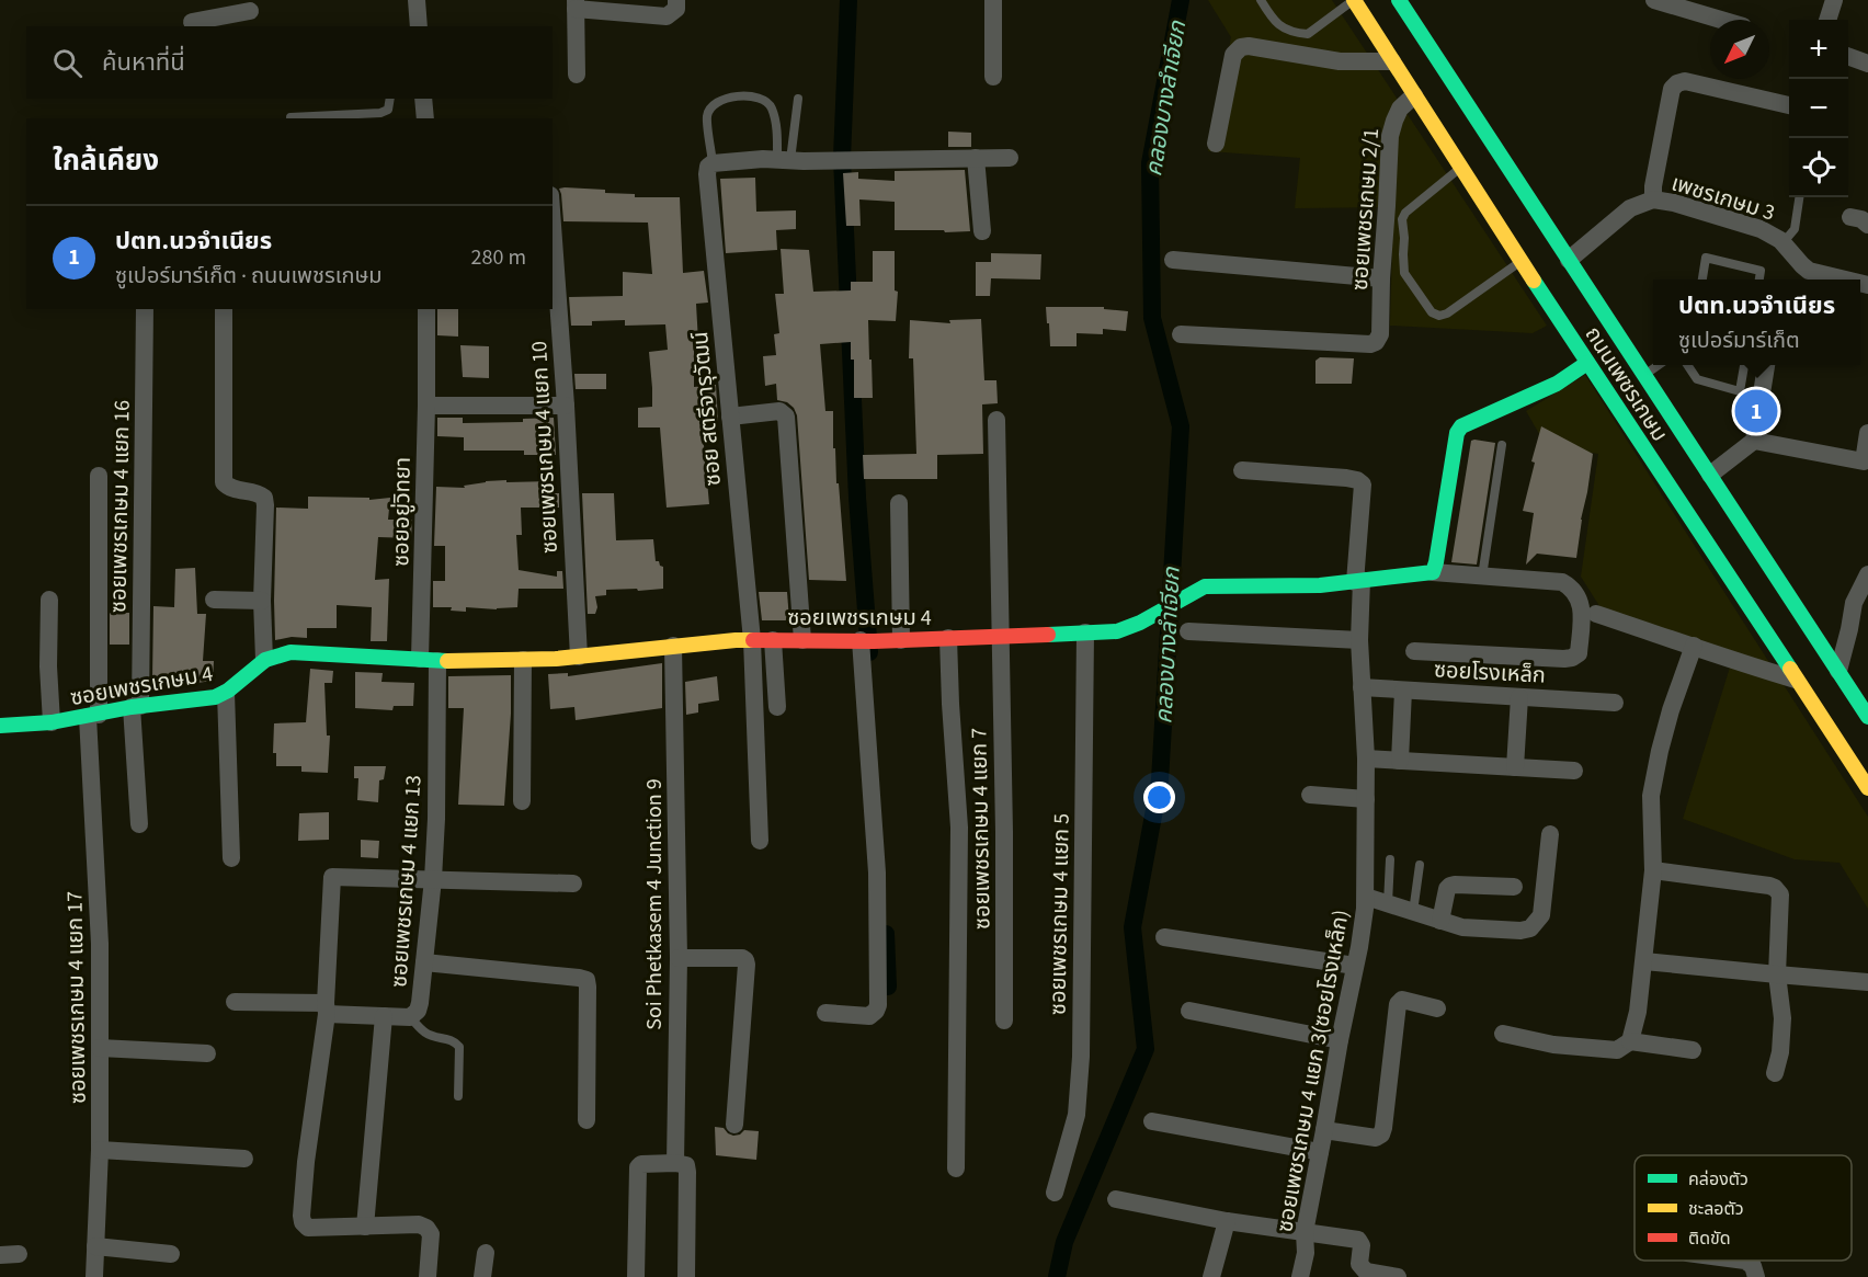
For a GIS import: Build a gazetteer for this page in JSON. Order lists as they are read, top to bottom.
{
  "streets": {
    "main road": ["ถนนเพชรเกษม", "ซอยเพชรเกษม 4"],
    "street": [
      "เพชรเกษม 3",
      "ซอยเพชรเกษม 2/1",
      "ซอย สตรีจารุวัฒน์",
      "ซอยเพชรเกษม 4 แยก 10",
      "ซอยเพชรเกษม 4 แยก 16",
      "ซอยอยู่วิทยา",
      "ซอยโรงเหล็ก",
      "ซอยเพชรเกษม 4 แยก 7",
      "ซอยเพชรเกษม 4 แยก 13",
      "Soi Phetkasem 4 Junction 9",
      "ซอยเพชรเกษม 4 แยก 5",
      "ซอยเพชรเกษม 4 แยก 17",
      "ซอยเพชรเกษม 4 แยก 3(ซอยโรงเหล็ก)"
    ]
  },
  "crossings": [
    ["เพชรเกษม 3", "ถนนเพชรเกษม"],
    ["ซอยเพชรเกษม 2/1", "ถนนเพชรเกษม"],
    ["ซอย สตรีจารุวัฒน์", "ซอยเพชรเกษม 4"],
    ["ซอยเพชรเกษม 4 แยก 10", "ซอยเพชรเกษม 4"],
    ["ซอยเพชรเกษม 4 แยก 16", "ซอยเพชรเกษม 4"],
    ["ซอยอยู่วิทยา", "ซอยเพชรเกษม 4"],
    ["ซอยอยู่วิทยา", "ซอยเพชรเกษม 4 แยก 13"],
    ["ซอยเพชรเกษม 4", "ซอยเพชรเกษม 4 แยก 7"],
    ["ซอยเพชรเกษม 4", "ซอยเพชรเกษม 4 แยก 13"],
    ["ซอยเพชรเกษม 4", "Soi Phetkasem 4 Junction 9"],
    ["ซอยเพชรเกษม 4", "ซอยเพชรเกษม 4 แยก 5"],
    ["ซอยเพชรเกษม 4", "ซอยเพชรเกษม 4 แยก 17"],
    ["ซอยเพชรเกษม 4", "ซอยเพชรเกษม 4 แยก 3(ซอยโรงเหล็ก)"],
    ["ซอยโรงเหล็ก", "ซอยเพชรเกษม 4 แยก 3(ซอยโรงเหล็ก)"]
  ],
  "water": ["คลองบางลำเจียก"],
  "legend": ["คล่องตัว", "ชะลอตัว", "ติดขัด"],
  "north": "bottom left",
  "page": {
    "map_buttons": ["+", "−"],
    "search": "ค้นหาที่นี่",
    "heading": "ใกล้เคียง",
    "list": [
      {
        "mark": "1",
        "name": "ปตท.นวจำเนียร",
        "note": "ซูเปอร์มาร์เก็ต · ถนนเพชรเกษม",
        "value": "280 m"
      }
    ],
    "popup": ["ปตท.นวจำเนียร", "ซูเปอร์มาร์เก็ต"],
    "pins": "1"
  }
}
